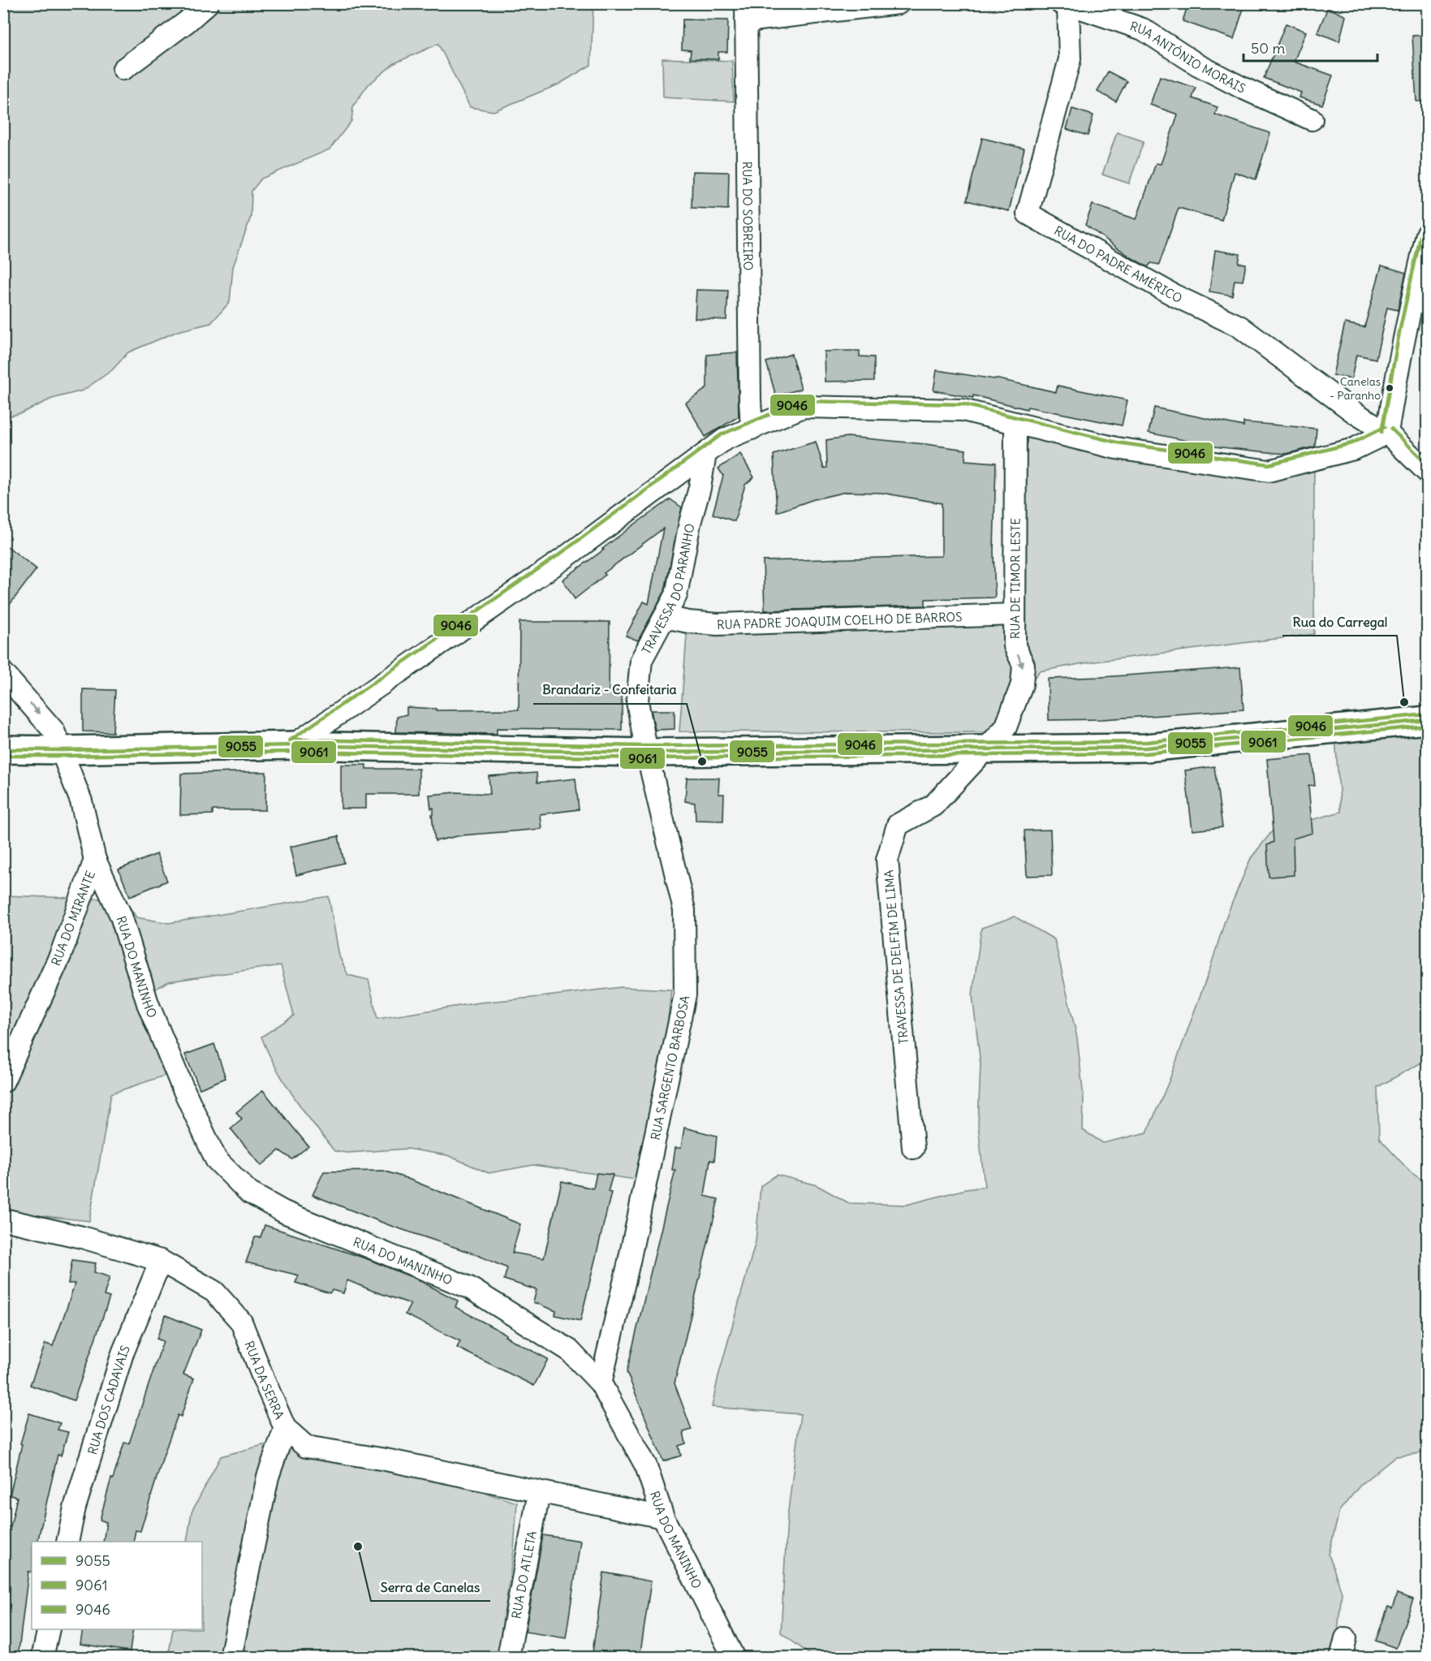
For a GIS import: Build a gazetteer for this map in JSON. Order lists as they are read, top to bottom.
{
  "streets": {
    "street": [
      "RUA ANTÓNIO MORAIS",
      "RUA DO SOBREIRO",
      "RUA DO PADRE AMÉRICO",
      "RUA DE TIMOR LESTE",
      "TRAVESSA DO PARANHO",
      "RUA PADRE JOAQUIM COELHO DE BARROS",
      "RUA DO MIRANTE",
      "TRAVESSA DE DELFIM DE LIMA",
      "RUA DO MANINHO",
      "RUA SARGENTO BARBOSA",
      "RUA DA SERRA",
      "RUA DOS CADAVAIS",
      "RUA DO ATLETA"
    ]
  },
  "crossings": [
    ["RUA ANTÓNIO MORAIS", "RUA DO PADRE AMÉRICO"],
    ["RUA DE TIMOR LESTE", "RUA PADRE JOAQUIM COELHO DE BARROS"],
    ["RUA DE TIMOR LESTE", "TRAVESSA DE DELFIM DE LIMA"],
    ["TRAVESSA DO PARANHO", "RUA PADRE JOAQUIM COELHO DE BARROS"],
    ["TRAVESSA DO PARANHO", "RUA SARGENTO BARBOSA"],
    ["RUA DO MIRANTE", "RUA DO MANINHO"],
    ["RUA DO MANINHO", "RUA SARGENTO BARBOSA"],
    ["RUA DO MANINHO", "RUA DA SERRA"],
    ["RUA DA SERRA", "RUA DOS CADAVAIS"],
    ["RUA DA SERRA", "RUA DO ATLETA"]
  ],
  "one_way": ["RUA DE TIMOR LESTE"],
  "places": [
    "Canelas - Paranho",
    "Rua do Carregal",
    "Brandariz - Confeitaria",
    "Serra de Canelas"
  ],
  "lines": ["transit line 9046", "transit line 9055", "transit line 9061"],
  "legend": ["9055", "9061", "9046"],
  "scale_bar": "50 m"
}
